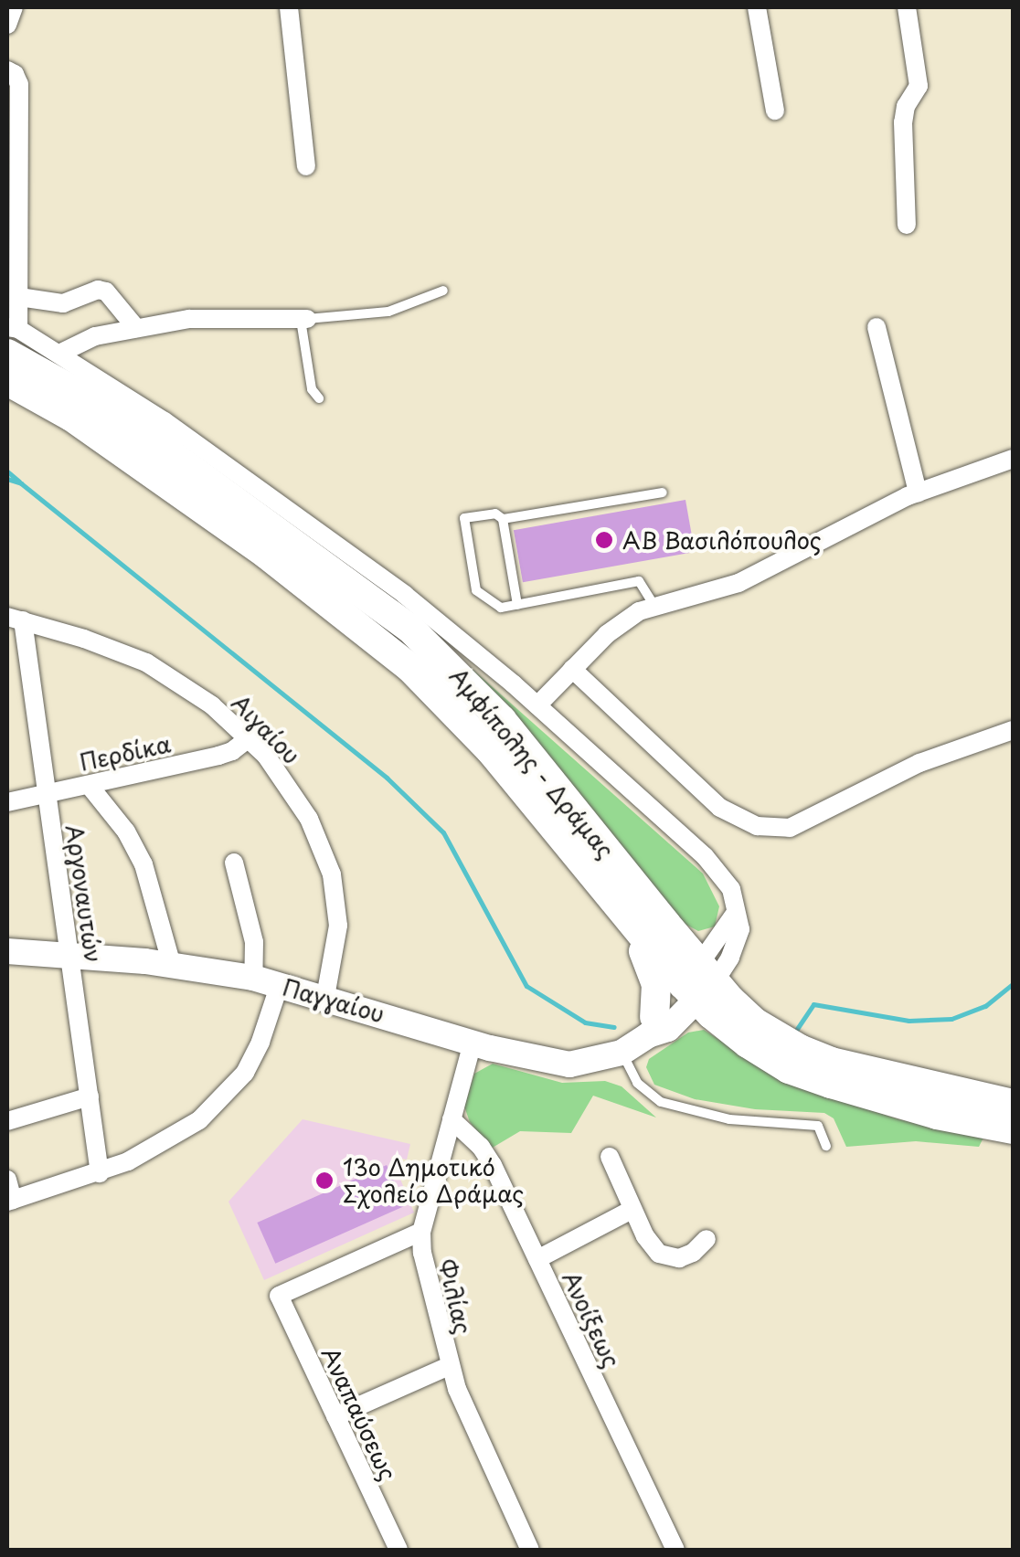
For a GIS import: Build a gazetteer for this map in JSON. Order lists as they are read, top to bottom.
{
  "streets": {
    "main road": ["Αμφίπολης - Δράμας", "Παγγαίου"],
    "street": [
      "Αιγαίου",
      "Περδίκα",
      "Αργοναυτών",
      "Φιλίας",
      "Ανοίξεως",
      "Αναπαύσεως"
    ]
  },
  "crossings": [
    ["Αιγαίου", "Περδίκα"],
    ["Αιγαίου", "Αργοναυτών"],
    ["Αιγαίου", "Παγγαίου"],
    ["Περδίκα", "Αργοναυτών"],
    ["Αργοναυτών", "Παγγαίου"],
    ["Παγγαίου", "Φιλίας"],
    ["Φιλίας", "Ανοίξεως"],
    ["Φιλίας", "Αναπαύσεως"]
  ],
  "places": ["ΑΒ Βασιλόπουλος", "13ο Δημοτικό Σχολείο Δράμας"]
}
